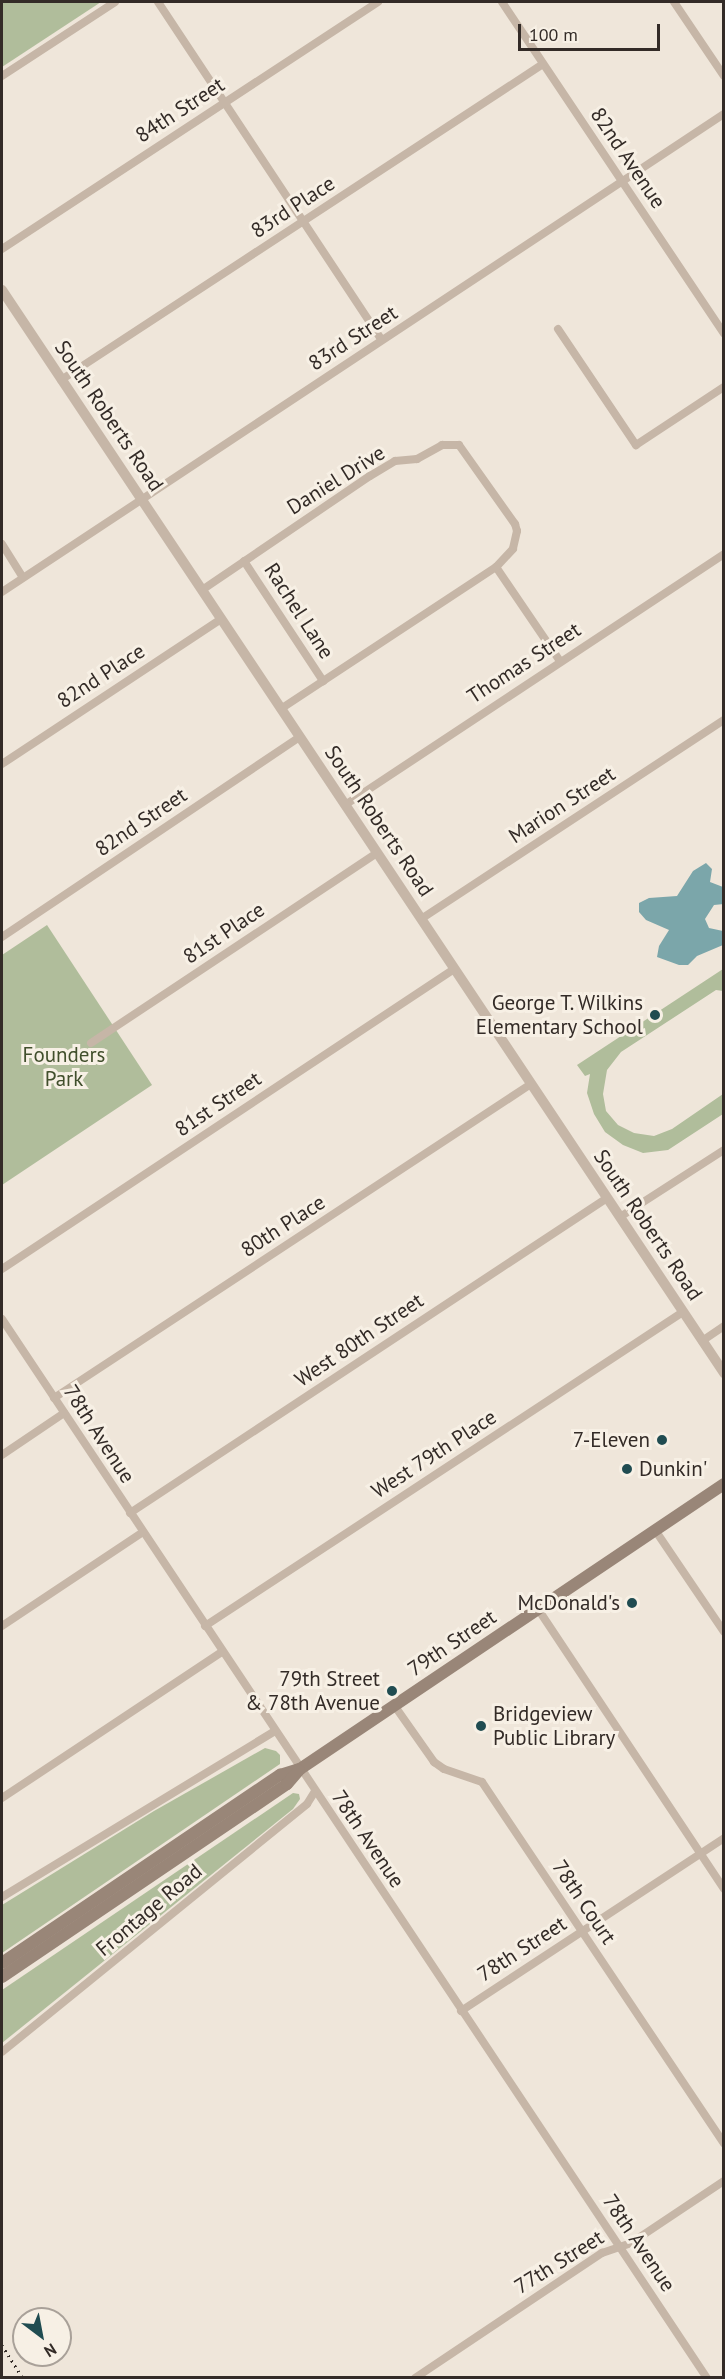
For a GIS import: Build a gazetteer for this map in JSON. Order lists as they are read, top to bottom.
{
  "streets": {
    "main road": ["79th Street"],
    "street": [
      "84th Street",
      "82nd Avenue",
      "83rd Place",
      "83rd Street",
      "South Roberts Road",
      "Daniel Drive",
      "Rachel Lane",
      "Thomas Street",
      "82nd Place",
      "Marion Street",
      "82nd Street",
      "81st Place",
      "81st Street",
      "80th Place",
      "West 80th Street",
      "78th Avenue",
      "West 79th Place",
      "78th Court",
      "Frontage Road",
      "78th Street",
      "77th Street"
    ]
  },
  "crossings": [
    ["82nd Avenue", "83rd Place"],
    ["82nd Avenue", "83rd Street"],
    ["83rd Place", "South Roberts Road"],
    ["83rd Street", "South Roberts Road"],
    ["South Roberts Road", "Daniel Drive"],
    ["South Roberts Road", "Thomas Street"],
    ["South Roberts Road", "82nd Place"],
    ["South Roberts Road", "Marion Street"],
    ["South Roberts Road", "82nd Street"],
    ["South Roberts Road", "81st Place"],
    ["South Roberts Road", "81st Street"],
    ["South Roberts Road", "80th Place"],
    ["South Roberts Road", "West 80th Street"],
    ["South Roberts Road", "West 79th Place"],
    ["Daniel Drive", "Rachel Lane"],
    ["80th Place", "78th Avenue"],
    ["West 80th Street", "78th Avenue"],
    ["78th Avenue", "West 79th Place"],
    ["78th Avenue", "79th Street"],
    ["78th Avenue", "Frontage Road"],
    ["78th Avenue", "78th Street"],
    ["78th Avenue", "77th Street"],
    ["79th Street", "78th Court"],
    ["78th Court", "78th Street"]
  ],
  "parks": ["Founders Park"],
  "places": [
    "George T. Wilkins Elementary School",
    "7-Eleven",
    "Dunkin'",
    "McDonald's",
    "79th Street & 78th Avenue",
    "Bridgeview Public Library"
  ],
  "scale_bar": "100 m",
  "north": "bottom right"
}
